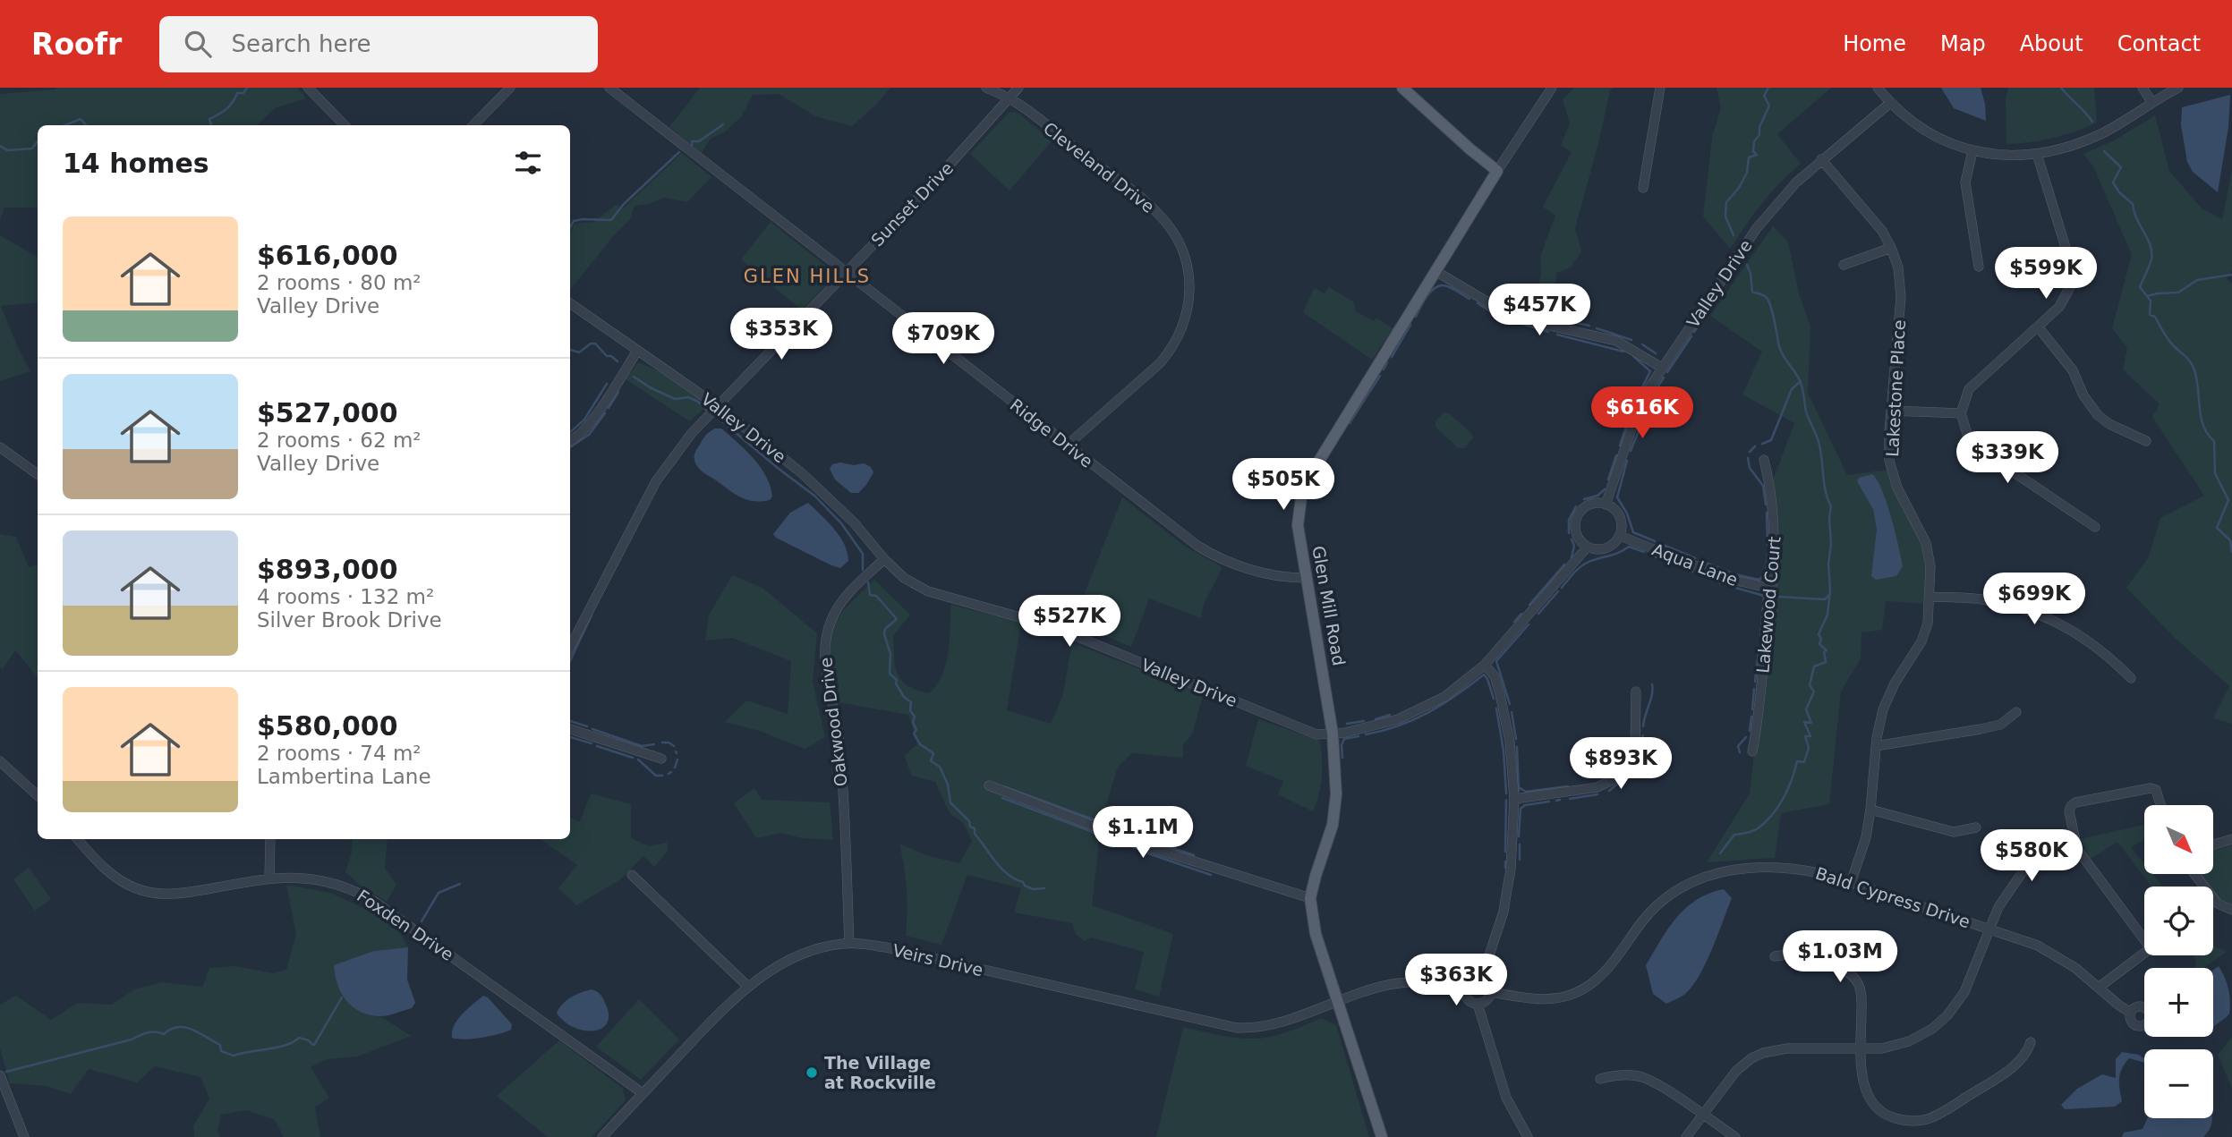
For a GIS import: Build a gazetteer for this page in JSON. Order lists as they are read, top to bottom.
{
  "streets": {
    "main road": ["Glen Mill Road"],
    "street": [
      "Cleveland Drive",
      "Sunset Drive",
      "Valley Drive",
      "Lakestone Place",
      "Ridge Drive",
      "Aqua Lane",
      "Lakewood Court",
      "Oakwood Drive",
      "Bald Cypress Drive",
      "Foxden Drive",
      "Veirs Drive"
    ]
  },
  "crossings": [
    ["Cleveland Drive", "Sunset Drive"],
    ["Cleveland Drive", "Ridge Drive"],
    ["Sunset Drive", "Valley Drive"],
    ["Sunset Drive", "Ridge Drive"],
    ["Valley Drive", "Lakestone Place"],
    ["Valley Drive", "Aqua Lane"],
    ["Valley Drive", "Glen Mill Road"],
    ["Valley Drive", "Oakwood Drive"],
    ["Lakestone Place", "Bald Cypress Drive"],
    ["Ridge Drive", "Glen Mill Road"],
    ["Aqua Lane", "Lakewood Court"],
    ["Glen Mill Road", "Veirs Drive"],
    ["Oakwood Drive", "Veirs Drive"],
    ["Foxden Drive", "Veirs Drive"]
  ],
  "districts": ["GLEN HILLS"],
  "places": ["The Village at Rockville"],
  "north": "bottom right",
  "page": {
    "header": "Roofr",
    "search": "Search here",
    "nav": [
      "Home",
      "Map",
      "About",
      "Contact"
    ],
    "heading": "14 homes",
    "list": [
      {
        "name": "$616,000",
        "note": "2 rooms · 80 m² · Valley Drive"
      },
      {
        "name": "$527,000",
        "note": "2 rooms · 62 m² · Valley Drive"
      },
      {
        "name": "$893,000",
        "note": "4 rooms · 132 m² · Silver Brook Drive"
      },
      {
        "name": "$580,000",
        "note": "2 rooms · 74 m² · Lambertina Lane"
      }
    ],
    "price": [
      "$599K",
      "$457K",
      "$353K",
      "$709K",
      "$616K",
      "$339K",
      "$505K",
      "$699K",
      "$527K",
      "$893K",
      "$1.1M",
      "$580K",
      "$1.03M",
      "$363K"
    ],
    "map_buttons": ["+", "−"]
  }
}
